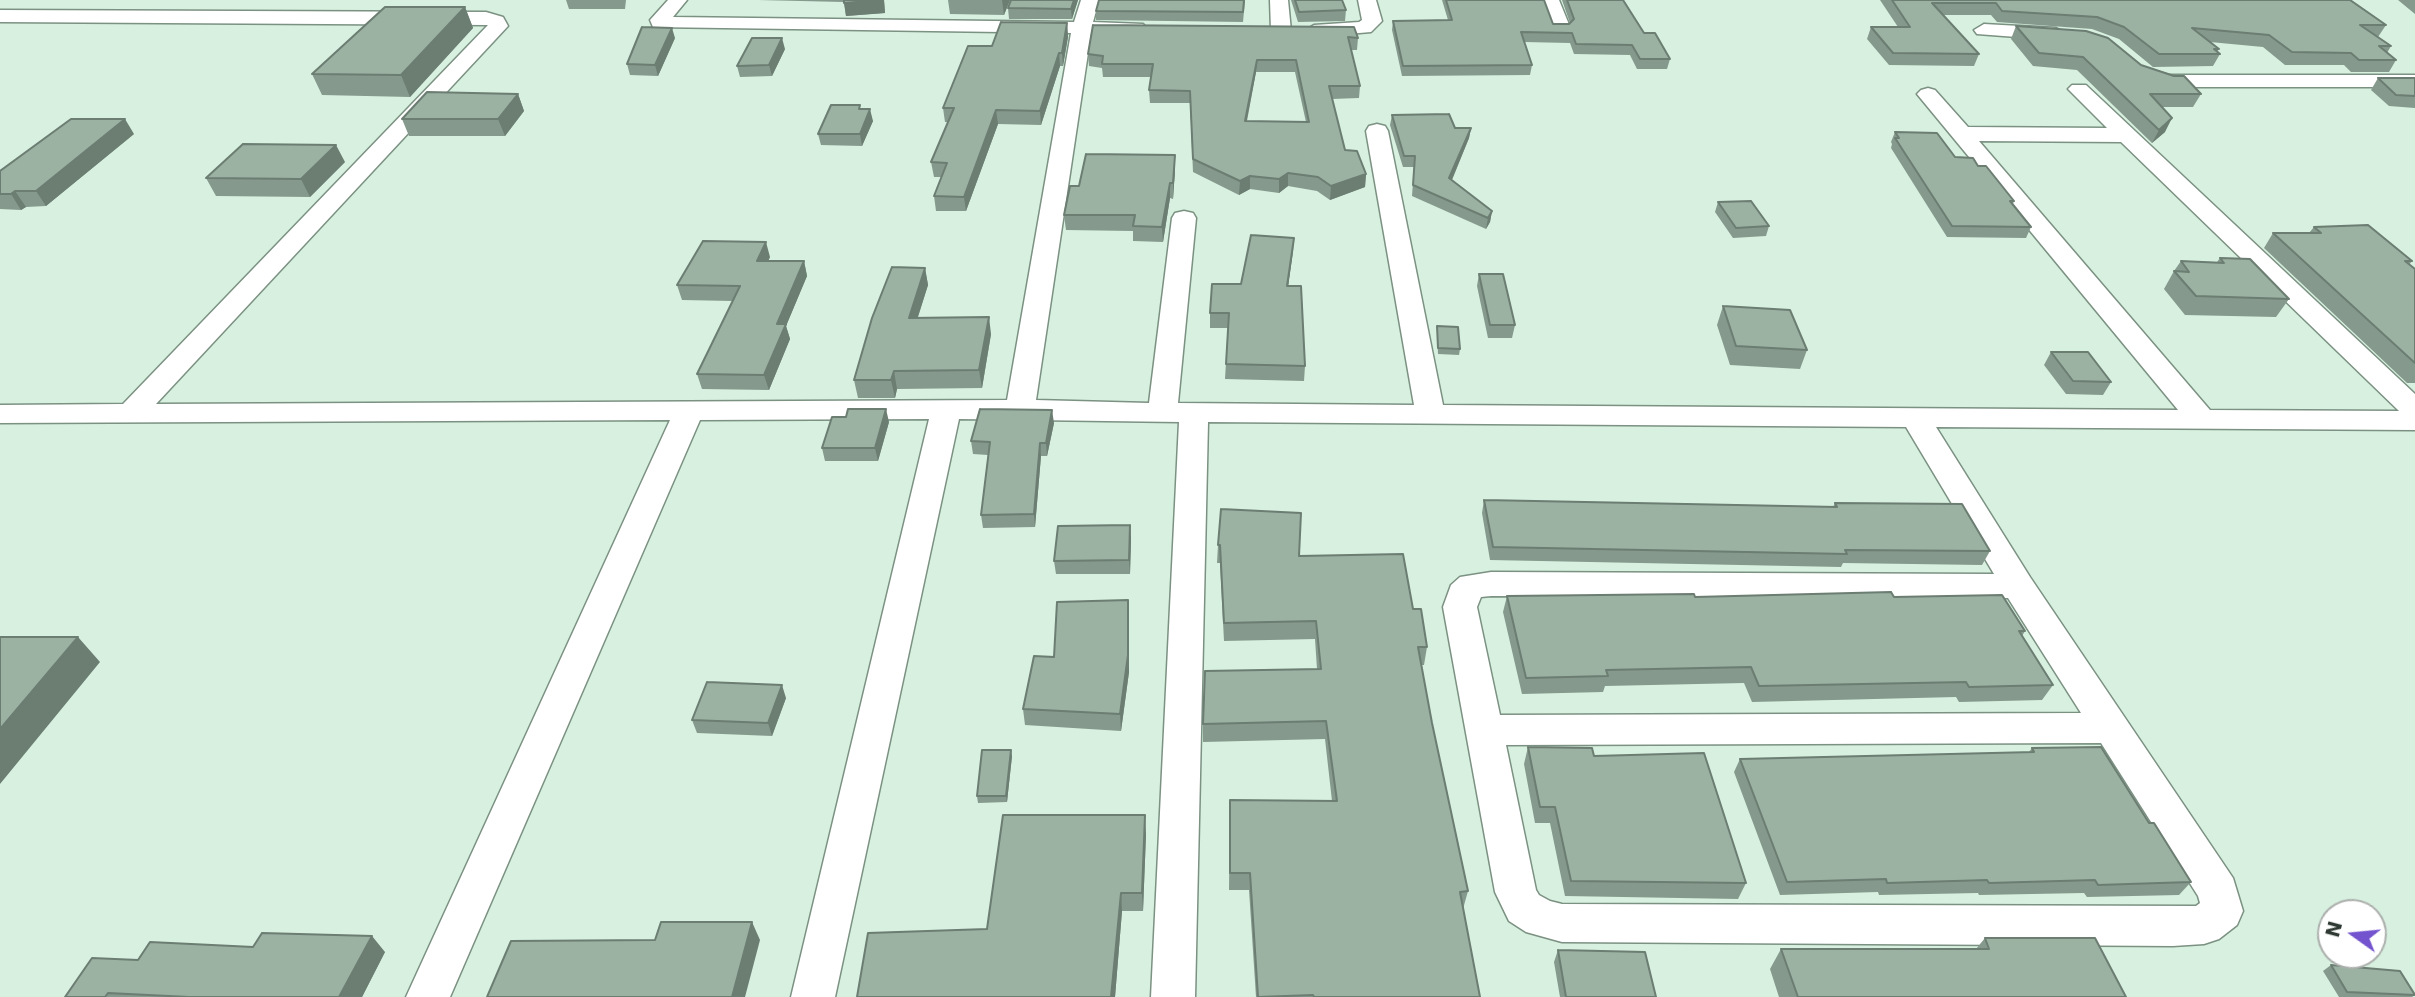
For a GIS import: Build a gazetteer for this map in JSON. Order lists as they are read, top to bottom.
{
  "north": "left"
}
